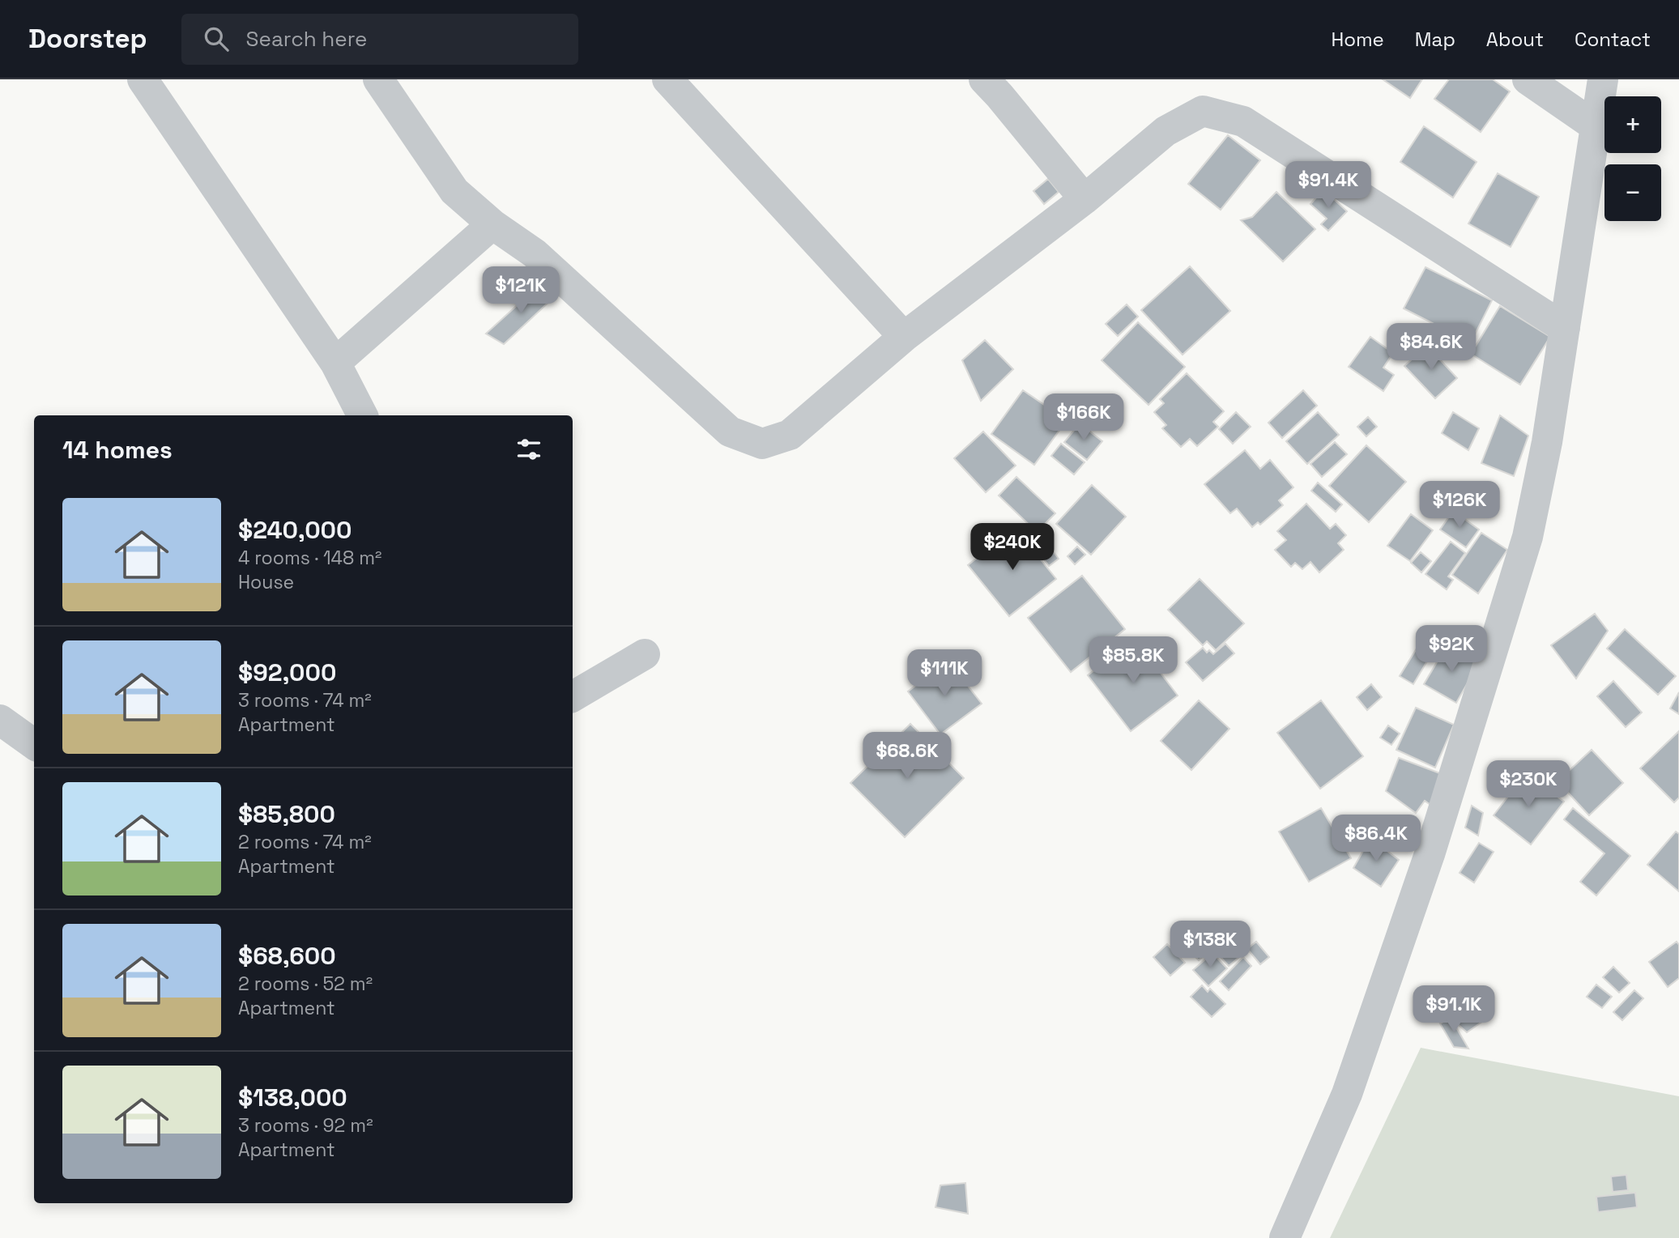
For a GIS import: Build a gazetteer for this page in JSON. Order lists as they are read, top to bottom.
{
  "page": {
    "header": "Doorstep",
    "search": "Search here",
    "nav": [
      "Home",
      "Map",
      "About",
      "Contact"
    ],
    "map_buttons": ["+", "−"],
    "price": [
      "$91.4K",
      "$121K",
      "$84.6K",
      "$166K",
      "$126K",
      "$240K",
      "$92K",
      "$85.8K",
      "$111K",
      "$68.6K",
      "$230K",
      "$86.4K",
      "$138K",
      "$91.1K"
    ],
    "heading": "14 homes",
    "list": [
      {
        "name": "$240,000",
        "note": "4 rooms · 148 m² · House"
      },
      {
        "name": "$92,000",
        "note": "3 rooms · 74 m² · Apartment"
      },
      {
        "name": "$85,800",
        "note": "2 rooms · 74 m² · Apartment"
      },
      {
        "name": "$68,600",
        "note": "2 rooms · 52 m² · Apartment"
      },
      {
        "name": "$138,000",
        "note": "3 rooms · 92 m² · Apartment"
      }
    ]
  }
}
